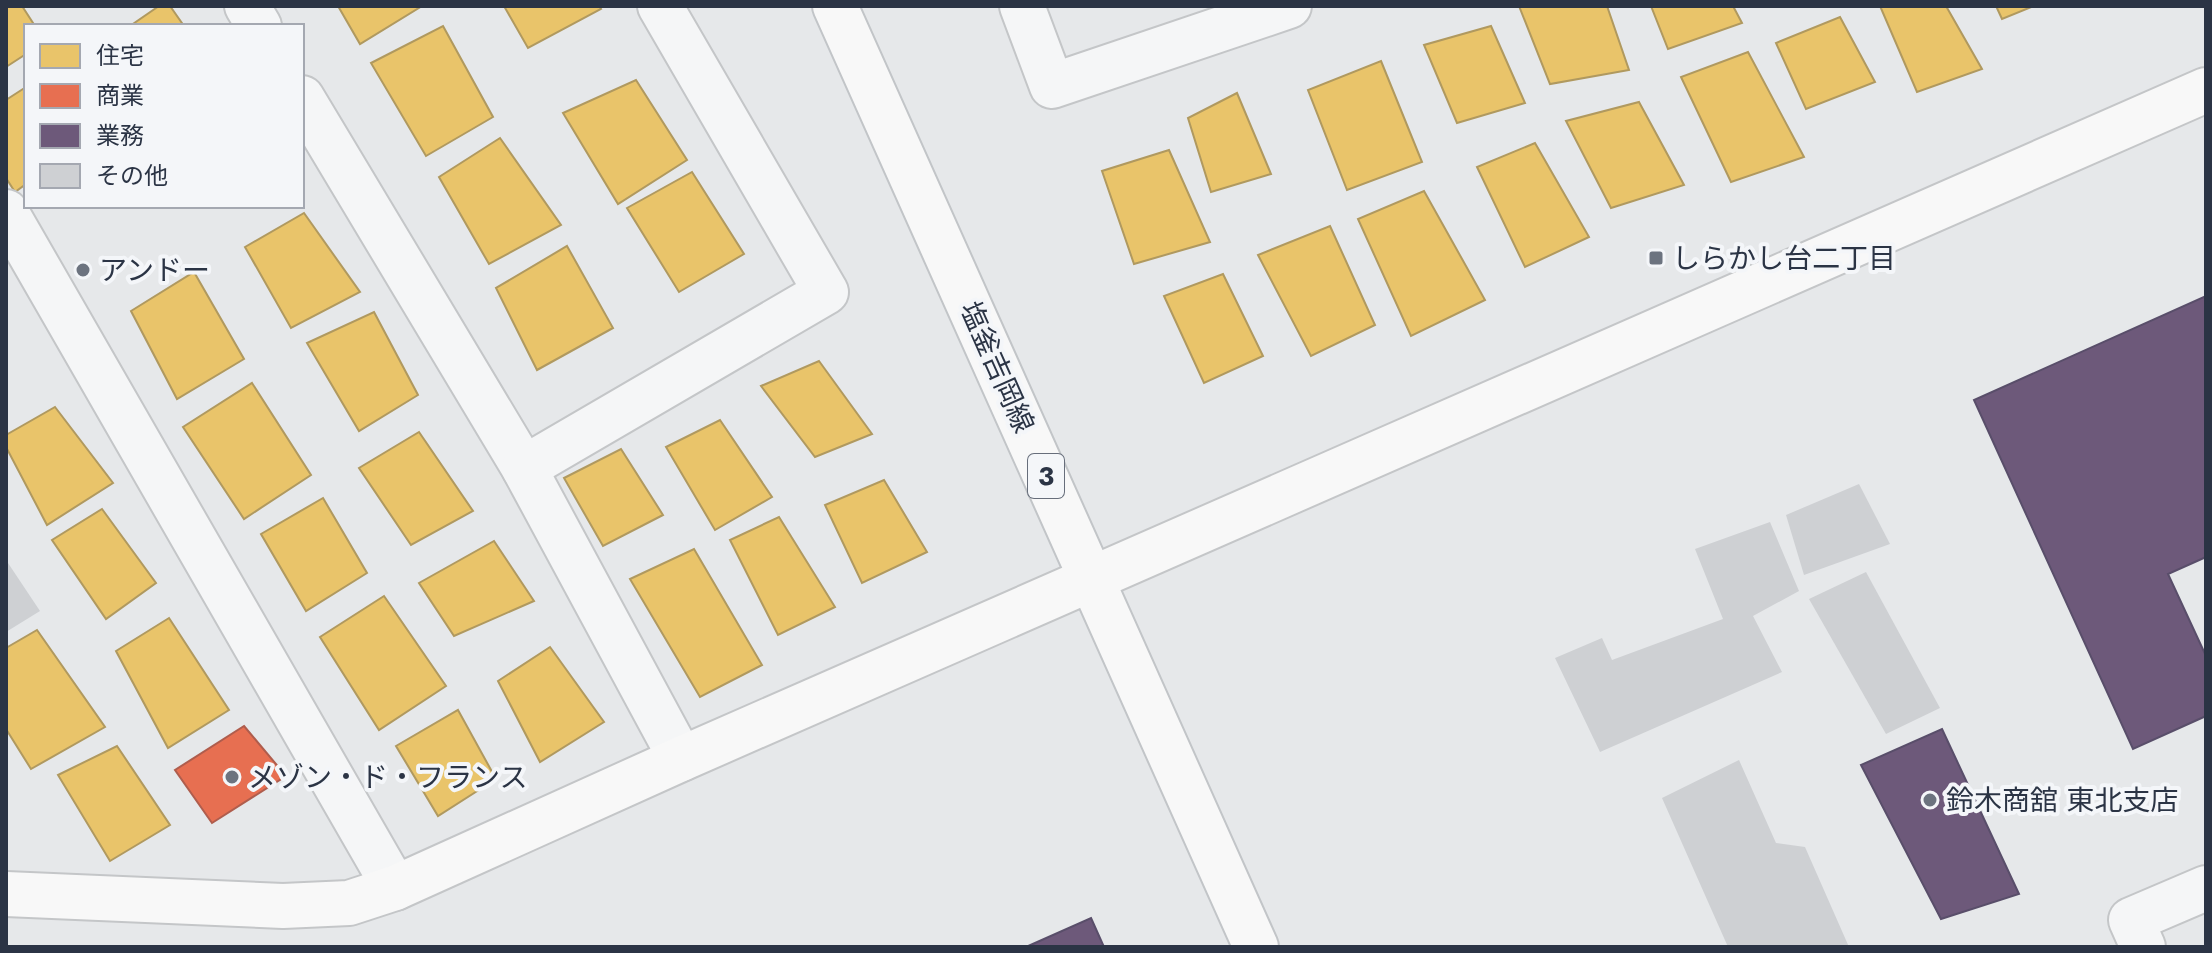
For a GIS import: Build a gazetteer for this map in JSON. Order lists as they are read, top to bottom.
{
  "streets": {
    "street": ["塩釜吉岡線", "3"]
  },
  "places": {
    "transit": ["しらかし台二丁目"],
    "other": ["アンドー", "メゾン・ド・フランス", "鈴木商舘 東北支店"]
  },
  "legend": [
    "住宅",
    "商業",
    "業務",
    "その他"
  ]
}
